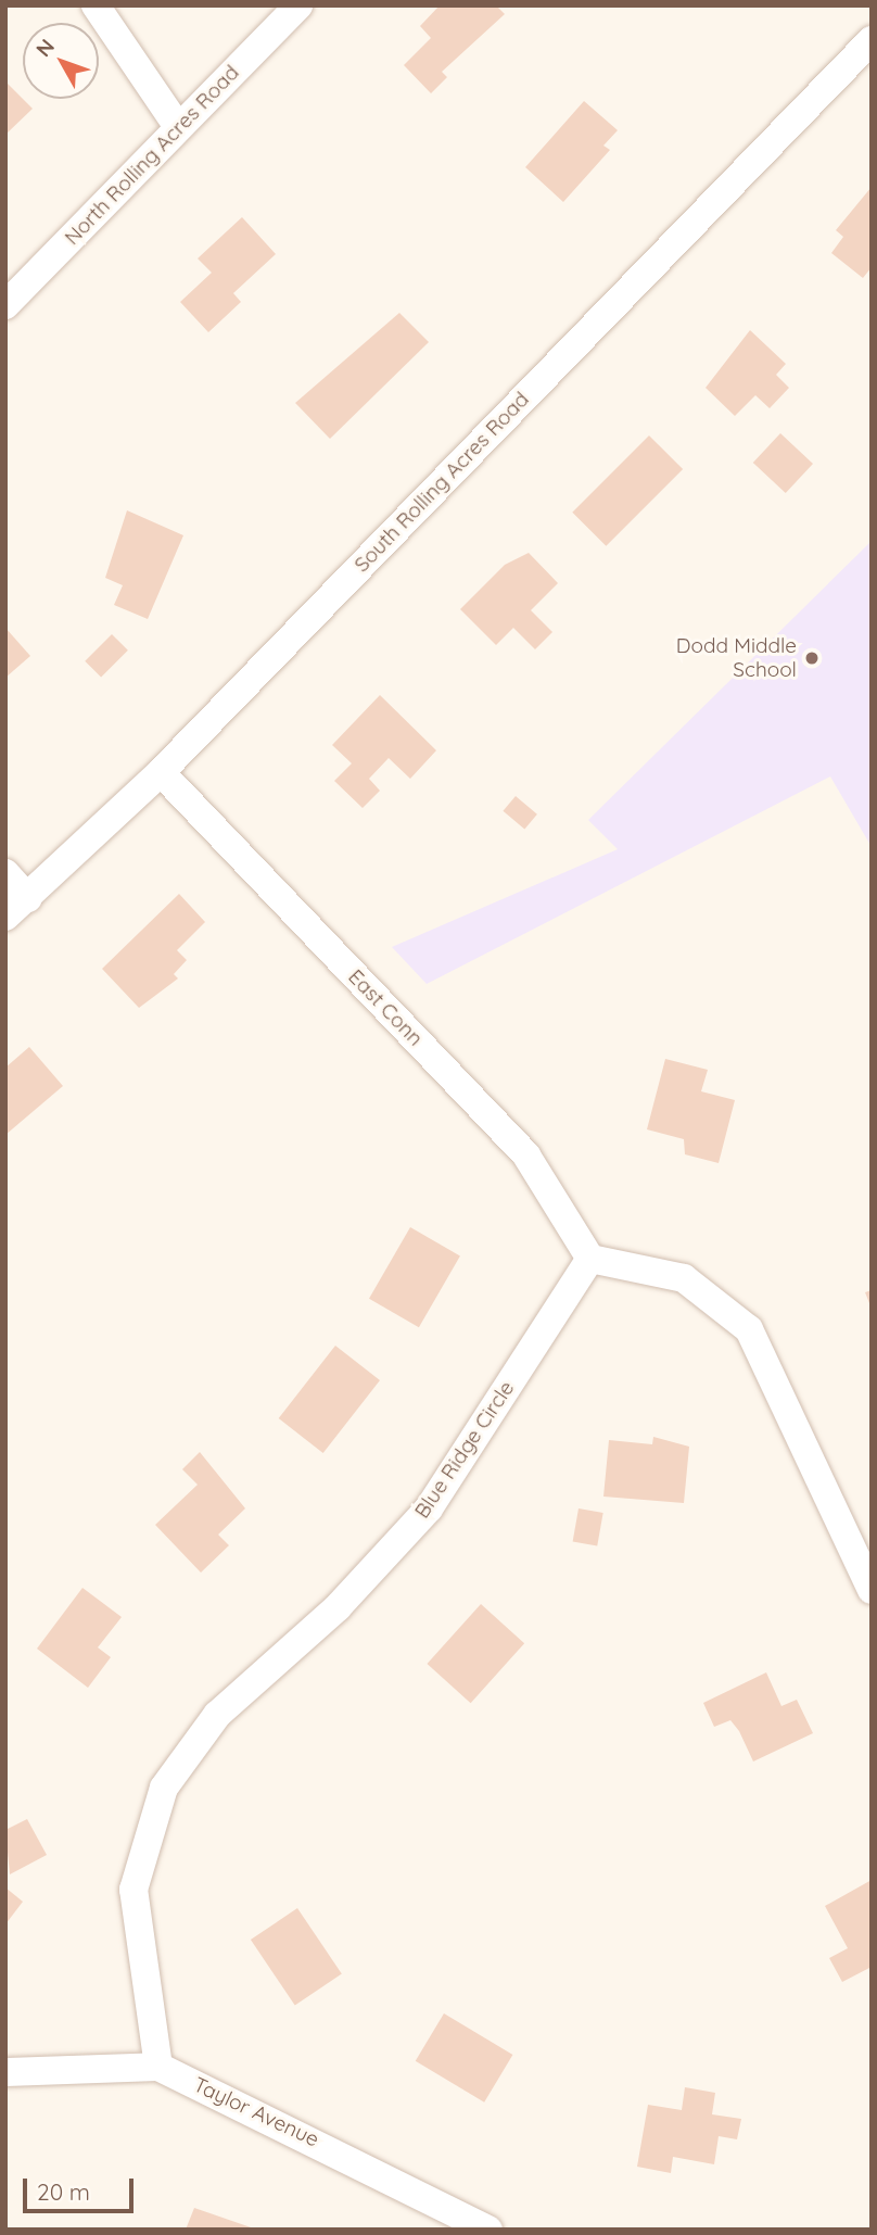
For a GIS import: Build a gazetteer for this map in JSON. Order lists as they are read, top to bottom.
{
  "streets": {
    "street": [
      "North Rolling Acres Road",
      "South Rolling Acres Road",
      "East Conn",
      "Blue Ridge Circle",
      "Taylor Avenue"
    ]
  },
  "crossings": [
    ["South Rolling Acres Road", "East Conn"],
    ["East Conn", "Blue Ridge Circle"],
    ["Blue Ridge Circle", "Taylor Avenue"]
  ],
  "places": ["Dodd Middle School"],
  "scale_bar": "20 m",
  "north": "top left"
}
